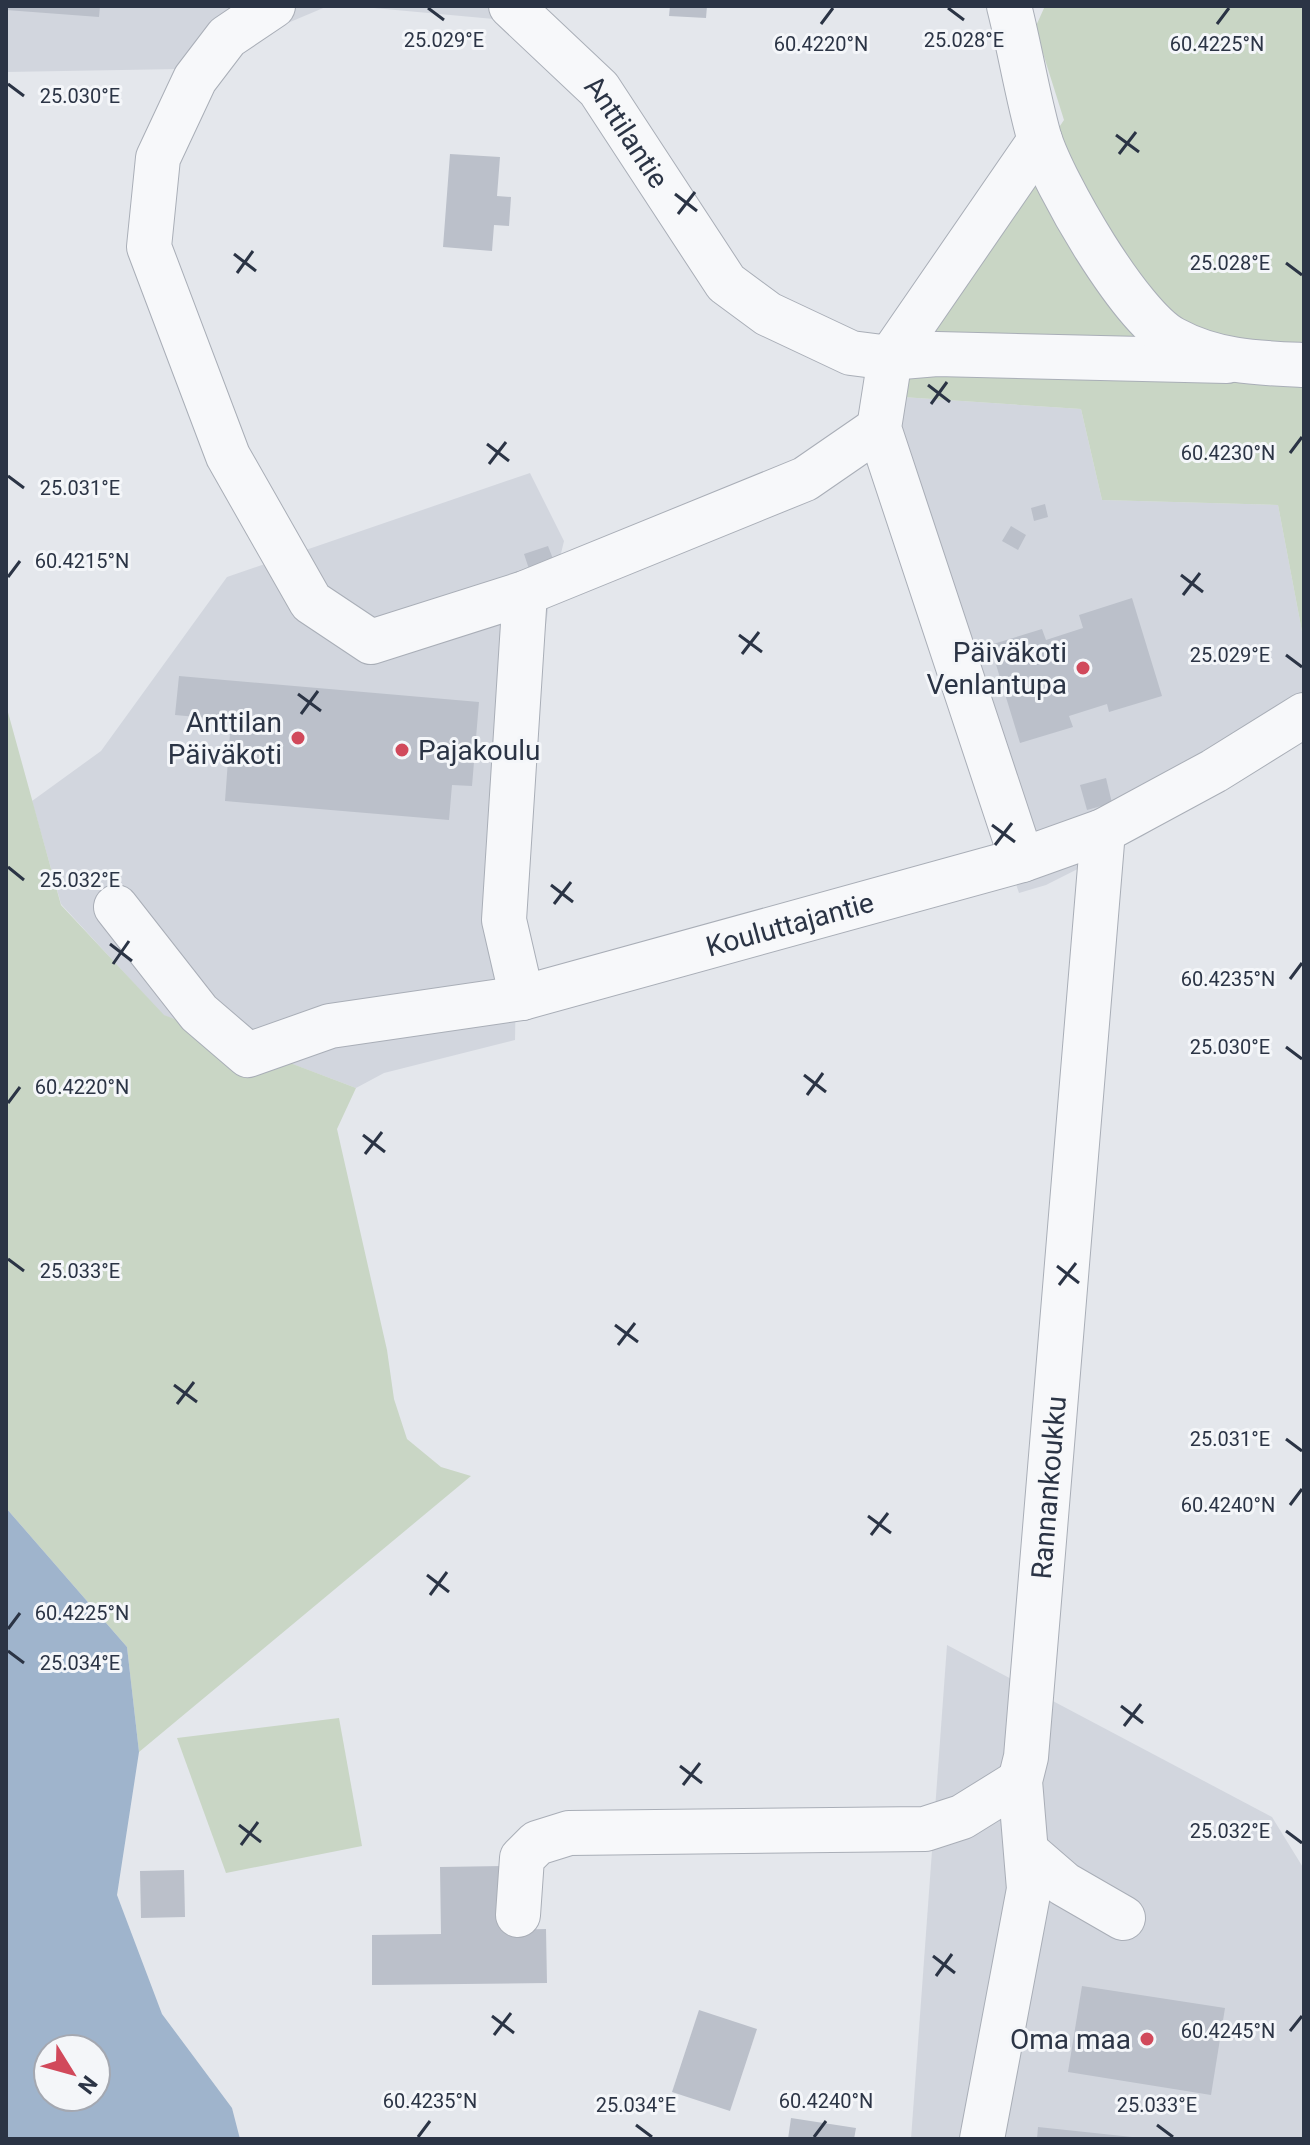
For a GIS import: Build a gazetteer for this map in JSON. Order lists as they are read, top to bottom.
{
  "streets": {
    "street": ["Anttilantie", "Kouluttajantie", "Rannankoukku"]
  },
  "crossings": [
    ["Kouluttajantie", "Rannankoukku"]
  ],
  "places": [
    "Päiväkoti Venlantupa",
    "Anttilan Päiväkoti",
    "Pajakoulu",
    "Oma maa"
  ],
  "north": "bottom right",
  "coordinates": [
    "25.029°E",
    "25.028°E",
    "60.4220°N",
    "60.4225°N",
    "25.030°E",
    "60.4230°N",
    "25.031°E",
    "60.4215°N",
    "25.032°E",
    "60.4235°N",
    "25.033°E",
    "60.4240°N",
    "25.034°E",
    "60.4245°N"
  ]
}
